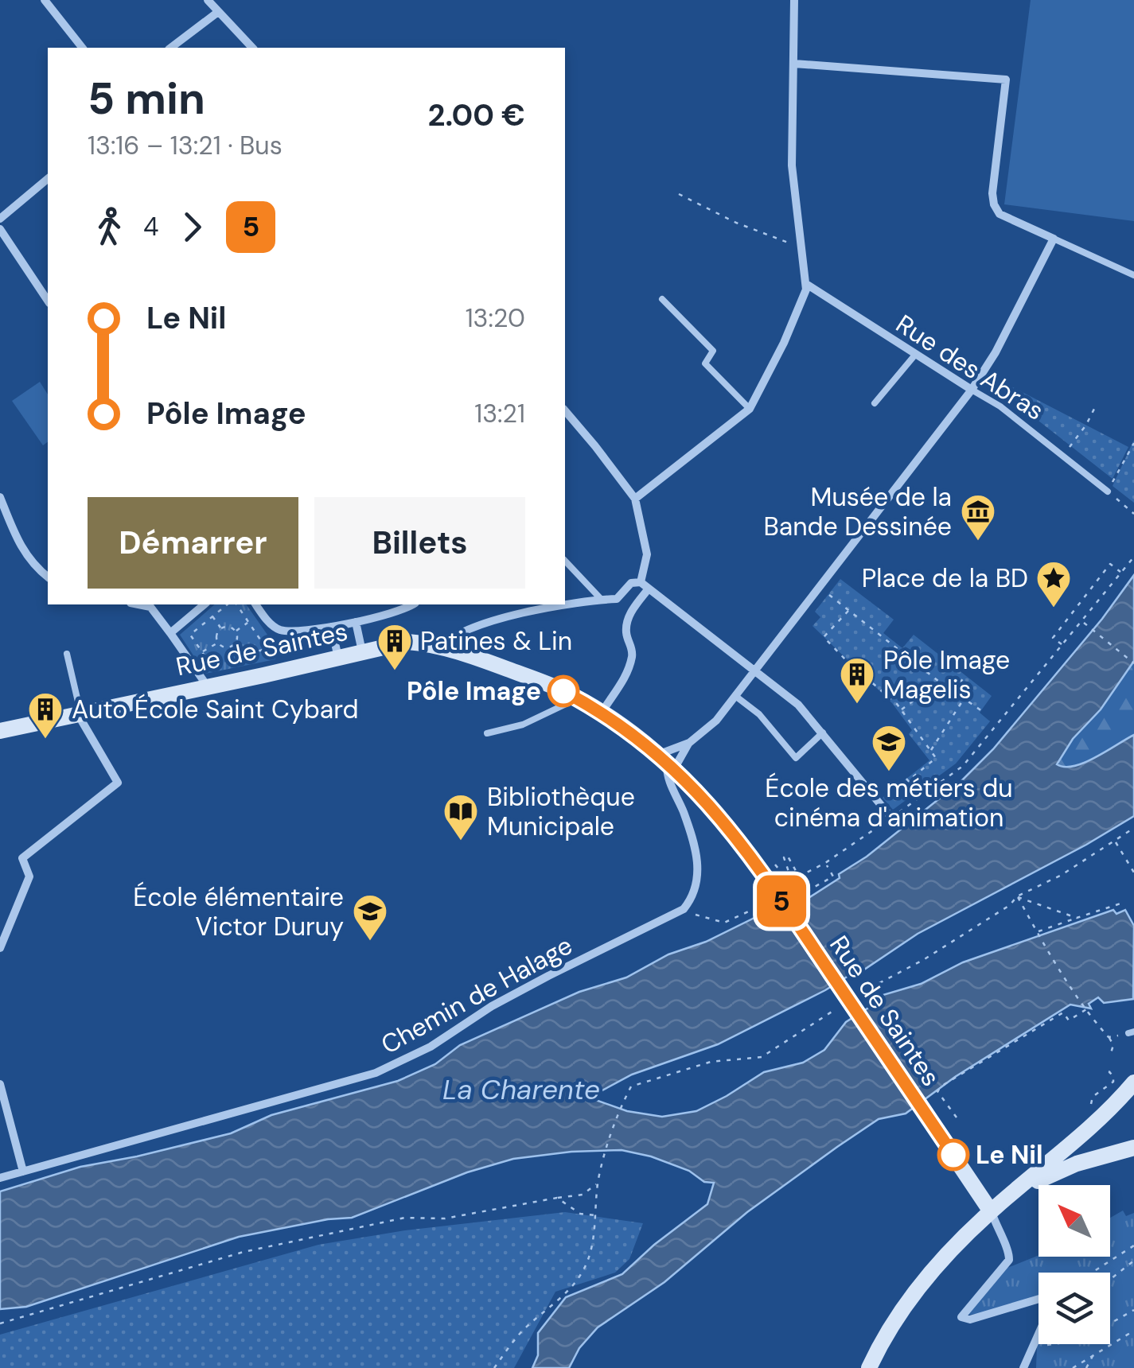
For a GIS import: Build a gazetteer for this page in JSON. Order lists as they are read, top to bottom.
{
  "streets": {
    "main road": ["Rue de Saintes"],
    "street": ["Rue des Abras", "Chemin de Halage"]
  },
  "crossings": [
    ["Rue de Saintes", "Chemin de Halage"]
  ],
  "water": ["La Charente"],
  "places": {
    "museum": ["Musée de la Bande Dessinée"],
    "place": ["Place de la BD"],
    "building": ["Patines & Lin", "Pôle Image Magelis", "Auto École Saint Cybard"],
    "other": ["Pôle Image", "Le Nil"],
    "school or university": ["École des métiers du cinéma d'animation", "École élémentaire Victor Duruy"],
    "library": ["Bibliothèque Municipale"]
  },
  "lines": ["bus line 5"],
  "north": "top left",
  "page": {
    "on_map": "5",
    "heading": ["5 min", "13:16 – 13:21 · Bus", "2.00 €"],
    "legs": ["4", "5"],
    "list": [
      {
        "name": "Le Nil",
        "value": "13:20"
      },
      {
        "name": "Pôle Image",
        "value": "13:21"
      }
    ],
    "buttons": ["Démarrer", "Billets"]
  }
}
